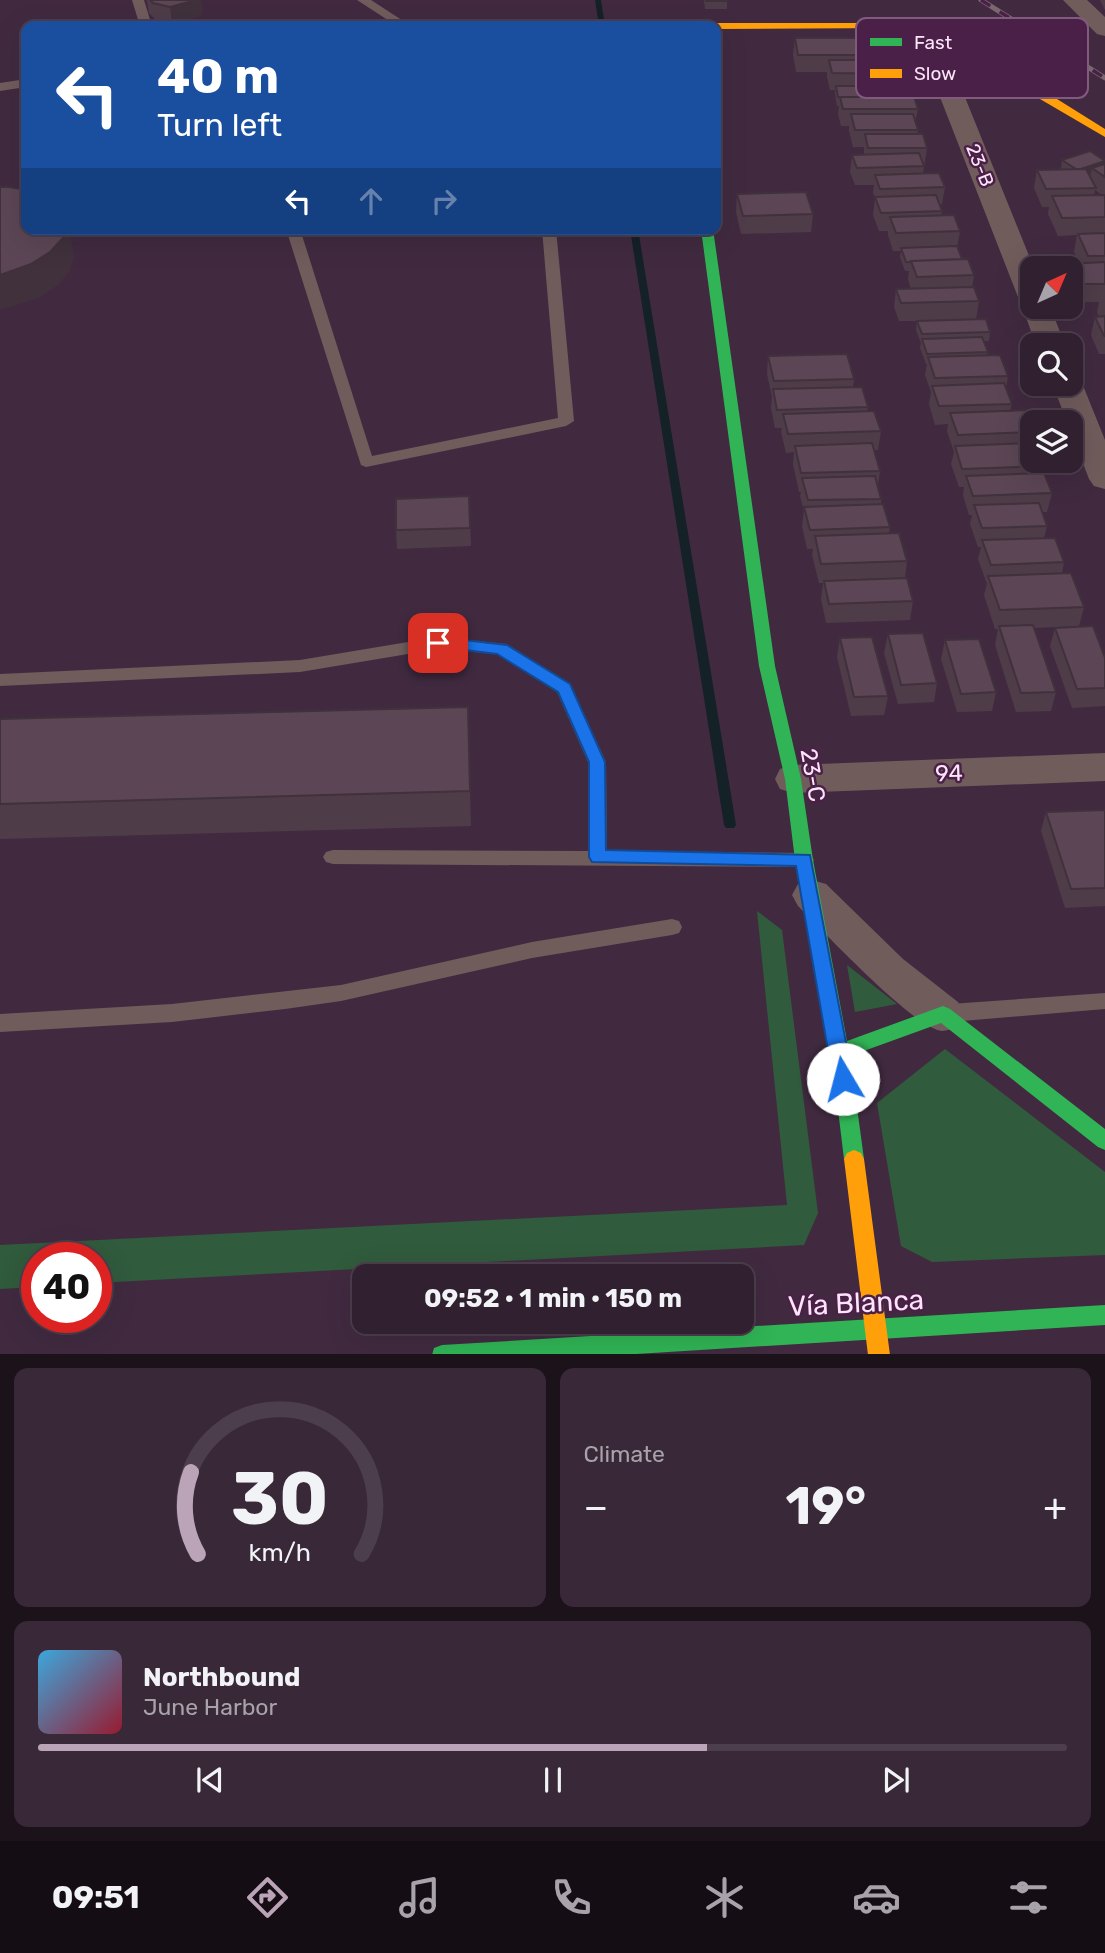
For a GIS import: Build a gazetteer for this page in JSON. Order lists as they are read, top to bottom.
{
  "streets": {
    "street": [
      "23-B",
      "94",
      "23-C",
      "Vía Blanca"
    ]
  },
  "crossings": [
    ["94", "23-C"],
    ["23-C", "Vía Blanca"]
  ],
  "legend": ["Fast", "Slow"],
  "north": "top right",
  "page": {
    "turn": ["40 m", "Turn left"],
    "limit": "40",
    "trip": "09:52 · 1 min · 150 m",
    "tile": "Climate",
    "heat": ["−", "19°", "+"],
    "song": ["Northbound", "June Harbor"],
    "tabs": "09:51",
    "gauge": ["30", "km/h"]
  }
}
